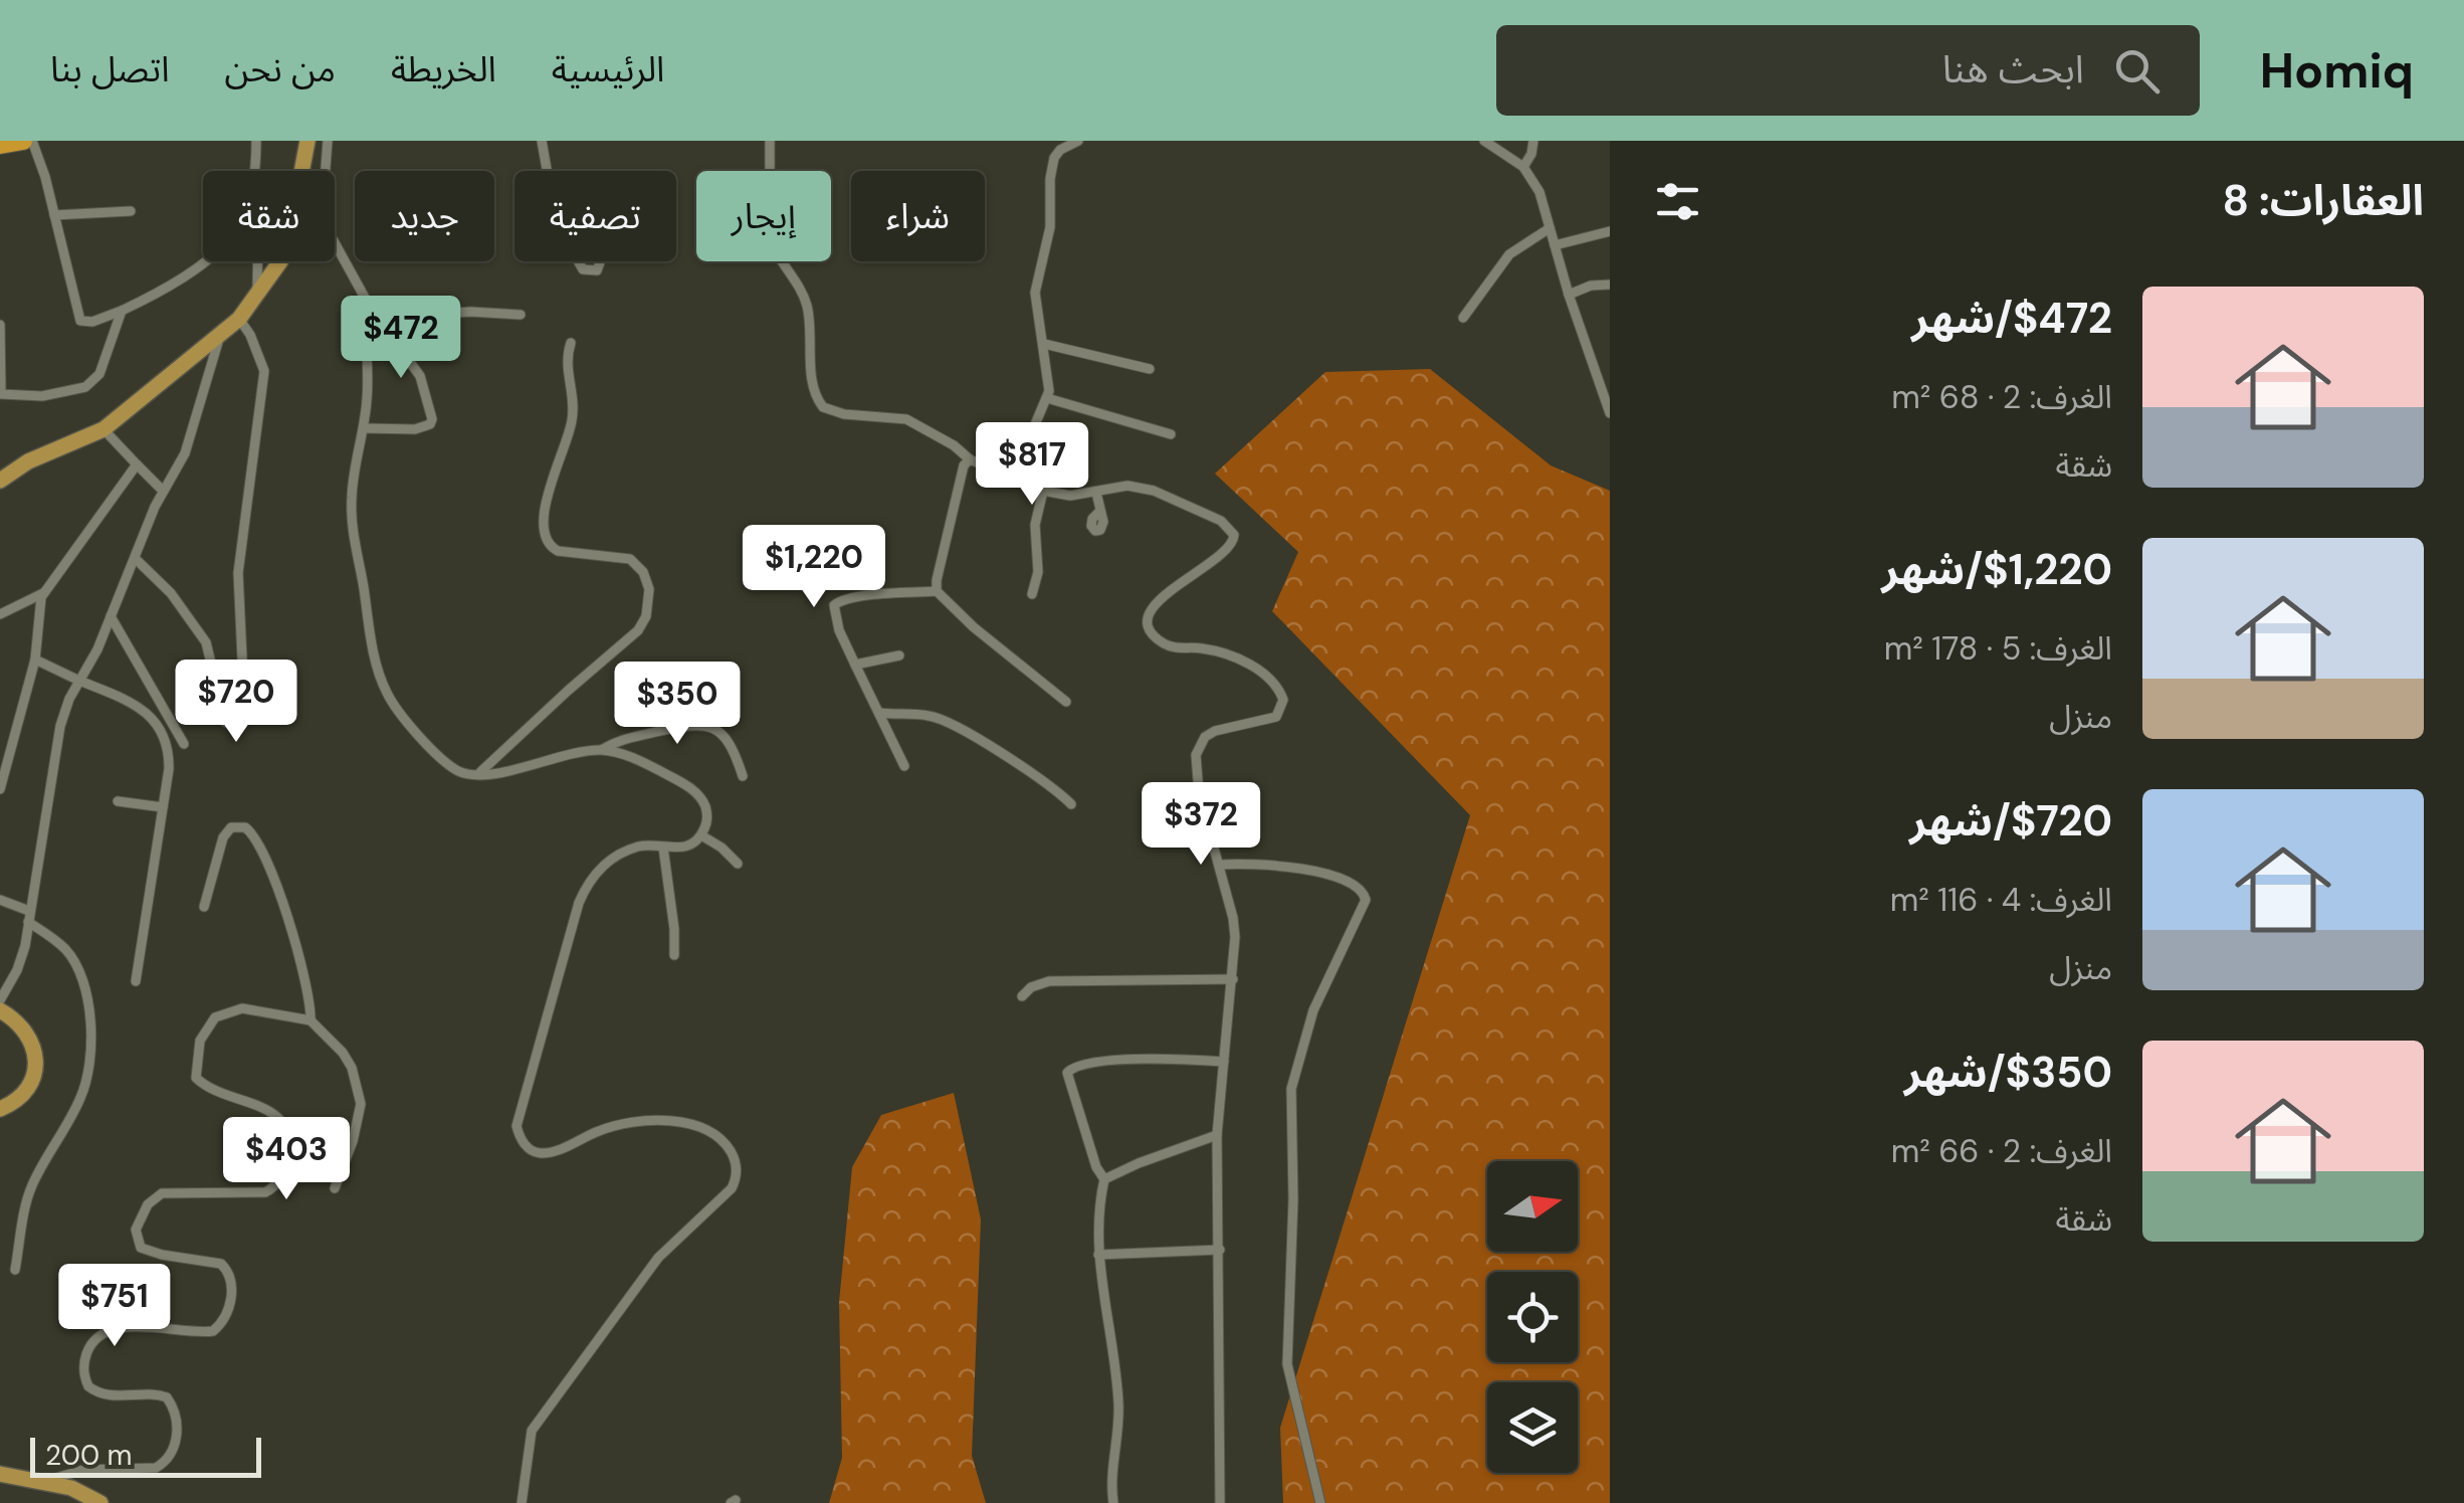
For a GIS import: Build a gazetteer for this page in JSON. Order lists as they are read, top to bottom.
{
  "scale_bar": "200 m",
  "north": "right",
  "page": {
    "header": "Homiq",
    "search": "ابحث هنا",
    "nav": [
      "الرئيسية",
      "الخريطة",
      "من نحن",
      "اتصل بنا"
    ],
    "heading": "العقارات: 8",
    "chip": [
      "شراء",
      "إيجار",
      "تصفية",
      "جديد",
      "شقة"
    ],
    "list": [
      {
        "name": "$472/شهر",
        "note": "الغرف: 2 · 68 m² · شقة"
      },
      {
        "name": "$1,220/شهر",
        "note": "الغرف: 5 · 178 m² · منزل"
      },
      {
        "name": "$720/شهر",
        "note": "الغرف: 4 · 116 m² · منزل"
      },
      {
        "name": "$350/شهر",
        "note": "الغرف: 2 · 66 m² · شقة"
      }
    ],
    "price": [
      "$472",
      "$817",
      "$1,220",
      "$720",
      "$350",
      "$372",
      "$403",
      "$751"
    ],
    "scale": "200 m"
  }
}
